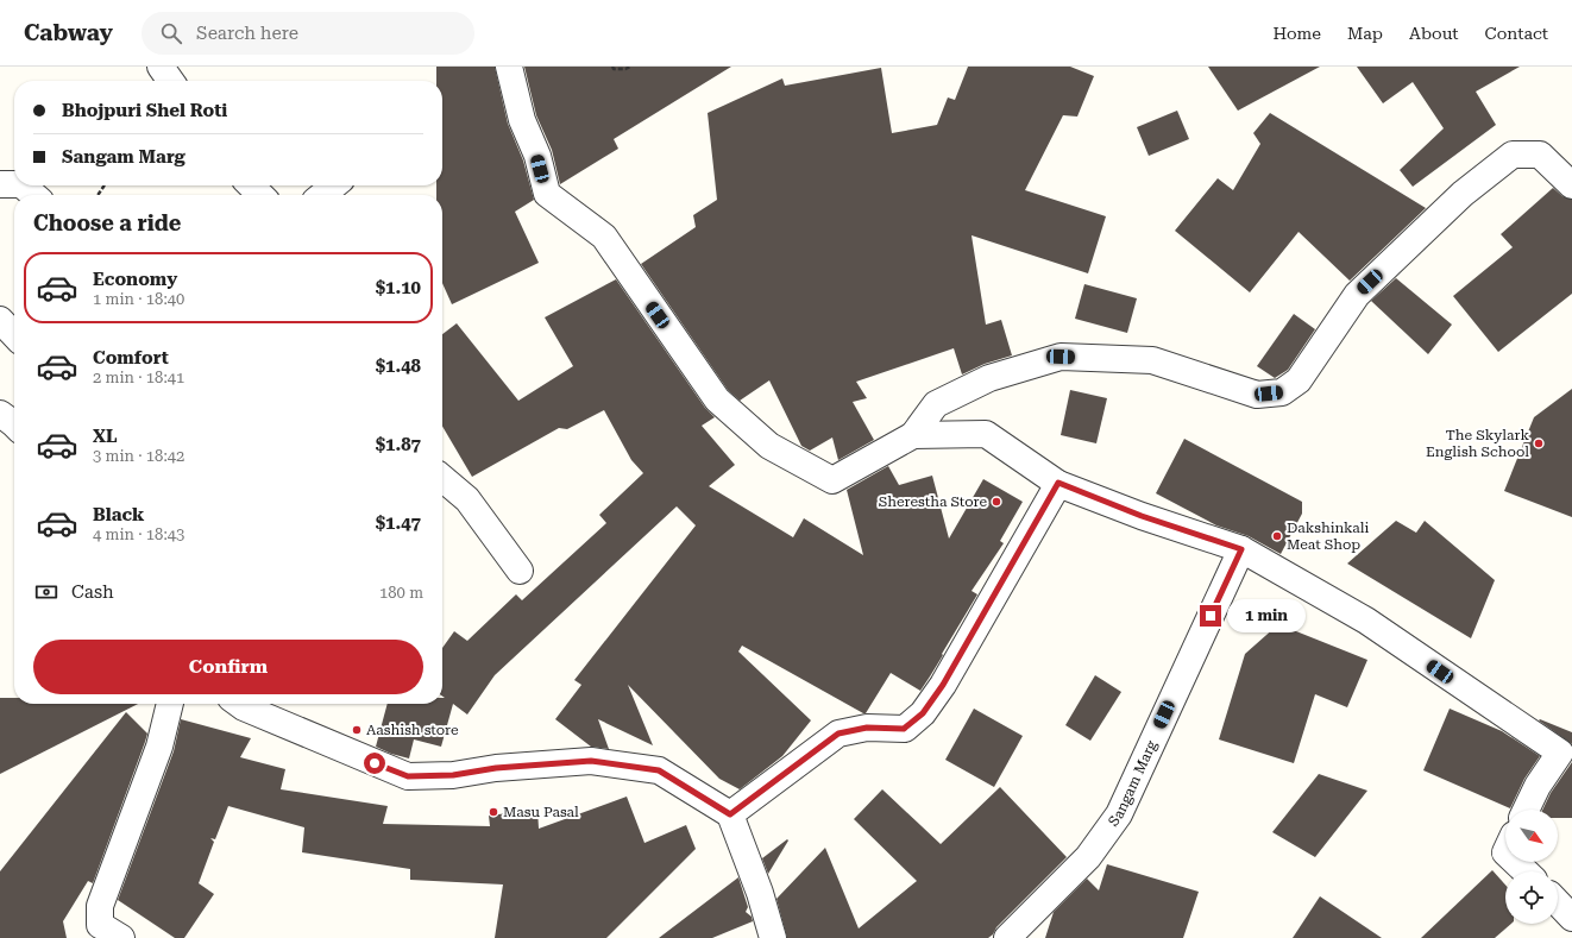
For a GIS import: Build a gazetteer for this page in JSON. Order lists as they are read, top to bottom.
{
  "streets": {
    "street": ["Sangam Marg"]
  },
  "places": [
    "The Skylark English School",
    "Sherestha Store",
    "Dakshinkali Meat Shop",
    "Aashish store",
    "Masu Pasal"
  ],
  "north": "bottom right",
  "page": {
    "header": "Cabway",
    "search": "Search here",
    "nav": [
      "Home",
      "Map",
      "About",
      "Contact"
    ],
    "banner": ["Bhojpuri Shel Roti", "Sangam Marg"],
    "heading": "Choose a ride",
    "list": [
      {
        "name": "Economy",
        "note": "1 min · 18:40",
        "value": "$1.10"
      },
      {
        "name": "Comfort",
        "note": "2 min · 18:41",
        "value": "$1.48"
      },
      {
        "name": "XL",
        "note": "3 min · 18:42",
        "value": "$1.87"
      },
      {
        "name": "Black",
        "note": "4 min · 18:43",
        "value": "$1.47"
      }
    ],
    "pay": ["Cash", "180 m"],
    "bubble": "1 min",
    "buttons": "Confirm"
  }
}
